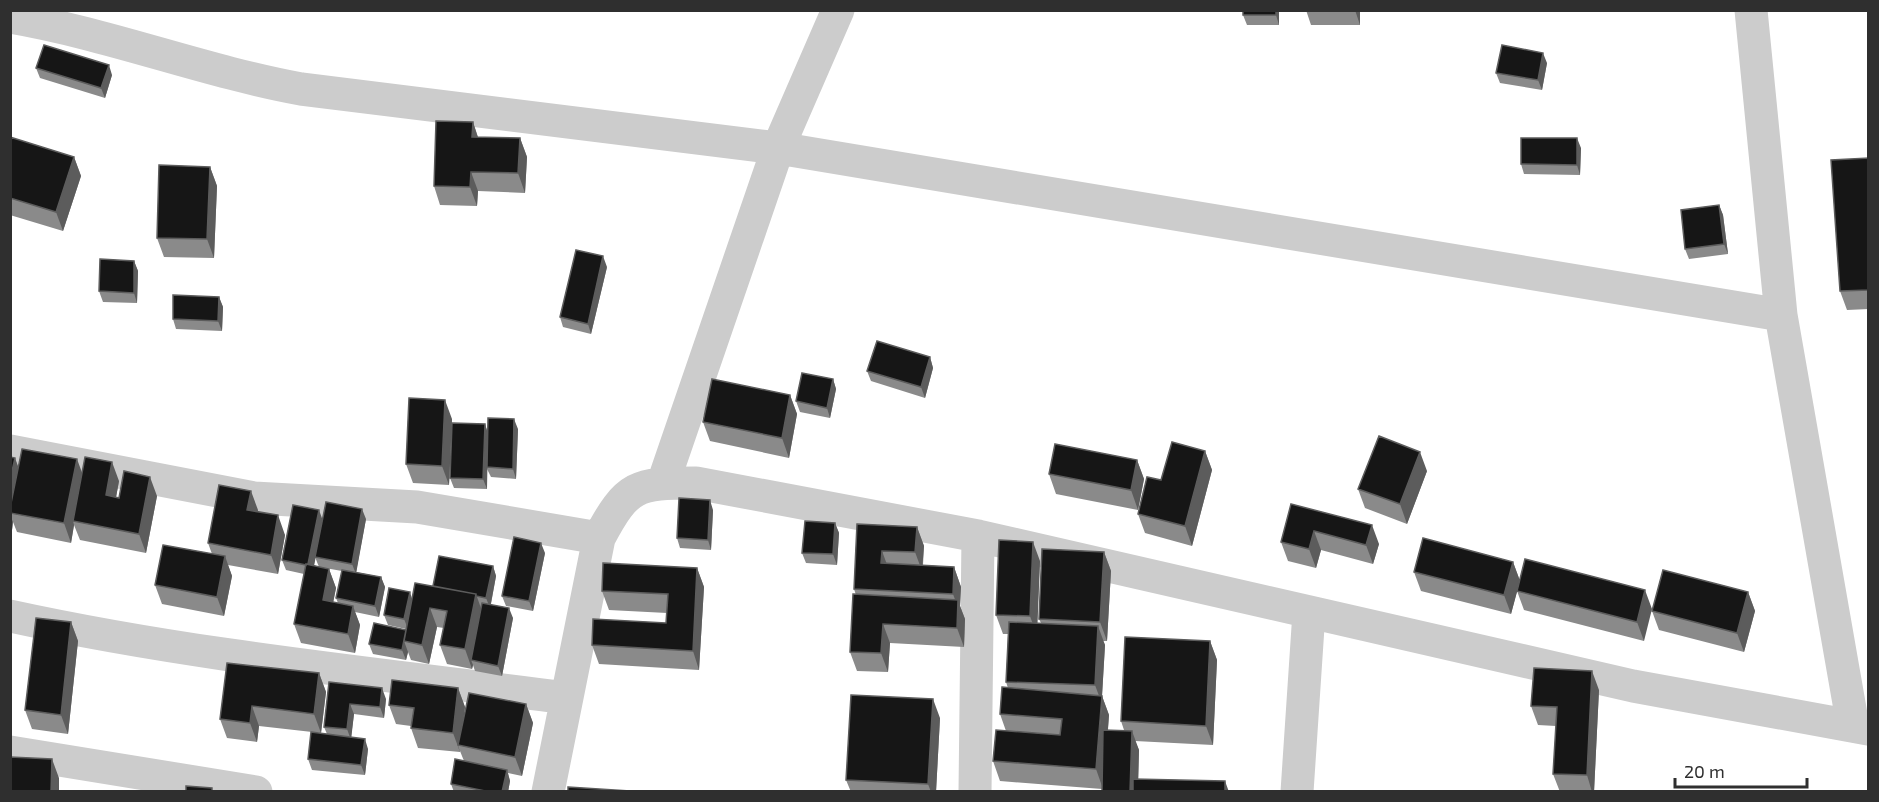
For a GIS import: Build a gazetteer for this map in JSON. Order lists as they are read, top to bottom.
{
  "scale_bar": "20 m"
}
